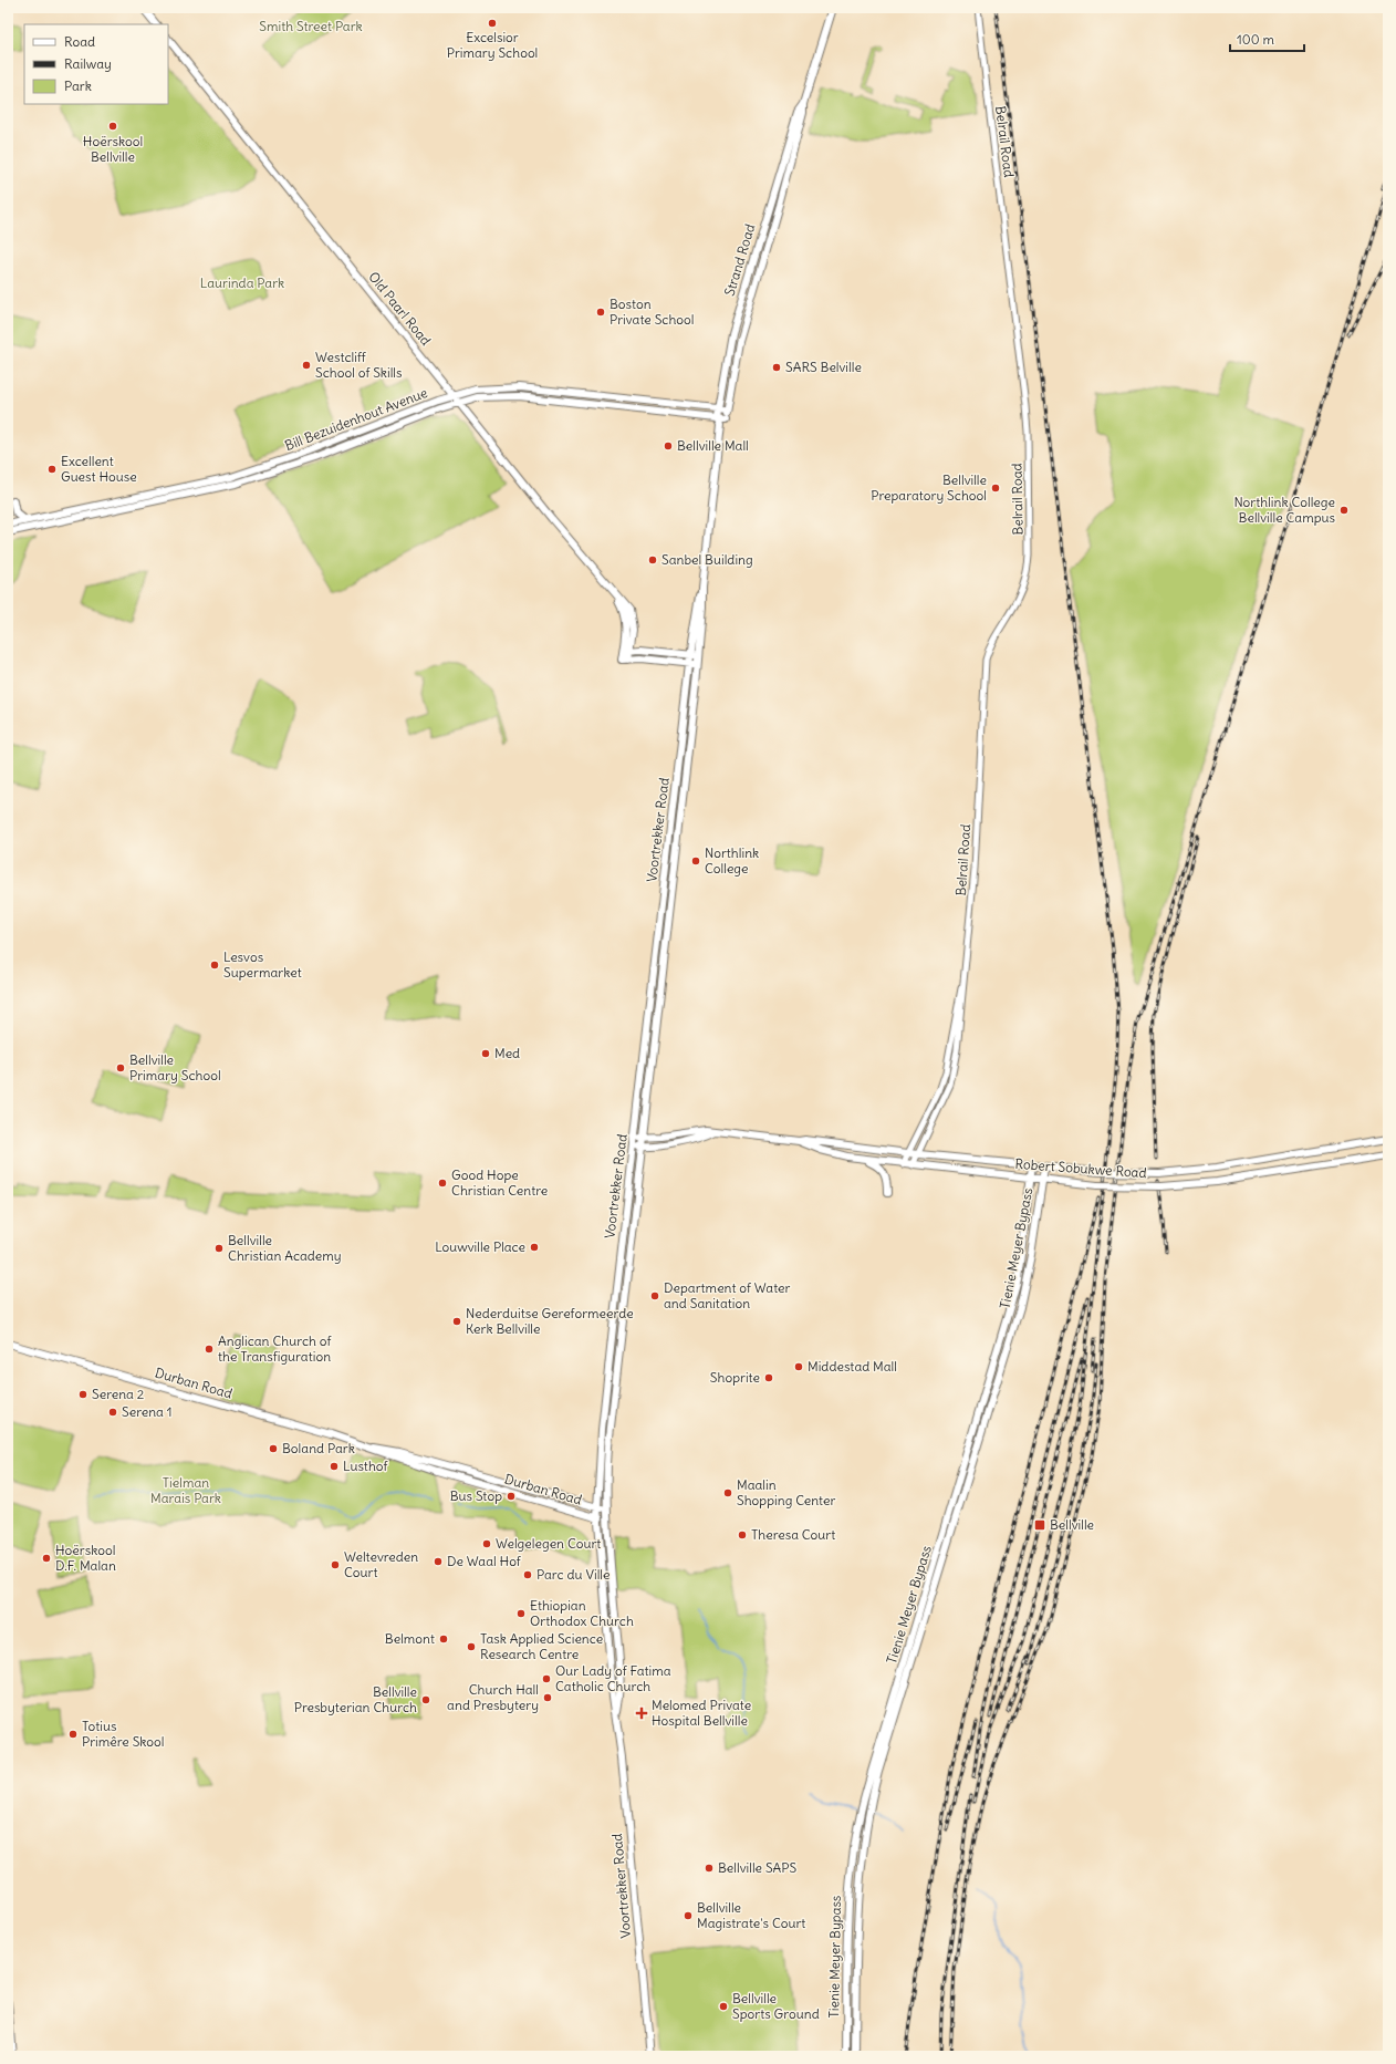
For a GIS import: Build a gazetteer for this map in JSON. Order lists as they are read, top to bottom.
{
  "streets": {
    "main road": [
      "Strand Road",
      "Old Paarl Road",
      "Bill Bezuidenhout Avenue",
      "Voortrekker Road",
      "Robert Sobukwe Road",
      "Tienie Meyer Bypass",
      "Durban Road"
    ],
    "street": ["Belrail Road"]
  },
  "crossings": [
    ["Belrail Road", "Robert Sobukwe Road"],
    ["Strand Road", "Bill Bezuidenhout Avenue"],
    ["Old Paarl Road", "Bill Bezuidenhout Avenue"],
    ["Voortrekker Road", "Robert Sobukwe Road"],
    ["Voortrekker Road", "Durban Road"],
    ["Robert Sobukwe Road", "Tienie Meyer Bypass"]
  ],
  "parks": ["Smith Street Park", "Laurinda Park", "Tielman Marais Park"],
  "places": {
    "other": [
      "Excelsior Primary School",
      "Hoërskool Bellville",
      "Boston Private School",
      "Westcliff School of Skills",
      "SARS Belville",
      "Bellville Mall",
      "Excellent Guest House",
      "Bellville Preparatory School",
      "Northlink College Bellville Campus",
      "Sanbel Building",
      "Northlink College",
      "Lesvos Supermarket",
      "Med",
      "Bellville Primary School",
      "Good Hope Christian Centre",
      "Louwville Place",
      "Bellville Christian Academy",
      "Department of Water and Sanitation",
      "Nederduitse Gereformeerde Kerk Bellville",
      "Anglican Church of the Transfiguration",
      "Middestad Mall",
      "Shoprite",
      "Serena 2",
      "Serena 1",
      "Boland Park",
      "Lusthof",
      "Maalin Shopping Center",
      "Bus Stop",
      "Theresa Court",
      "Welgelegen Court",
      "Hoërskool D.F. Malan",
      "De Waal Hof",
      "Weltevreden Court",
      "Parc du Ville",
      "Ethiopian Orthodox Church",
      "Belmont",
      "Task Applied Science Research Centre",
      "Our Lady of Fatima Catholic Church",
      "Church Hall and Presbytery",
      "Bellville Presbyterian Church",
      "Totius Primêre Skool",
      "Bellville SAPS",
      "Bellville Magistrate's Court",
      "Bellville Sports Ground"
    ],
    "transit": ["Bellville"],
    "health": ["Melomed Private Hospital Bellville"]
  },
  "legend": ["Road", "Railway", "Park"],
  "scale_bar": "100 m"
}
